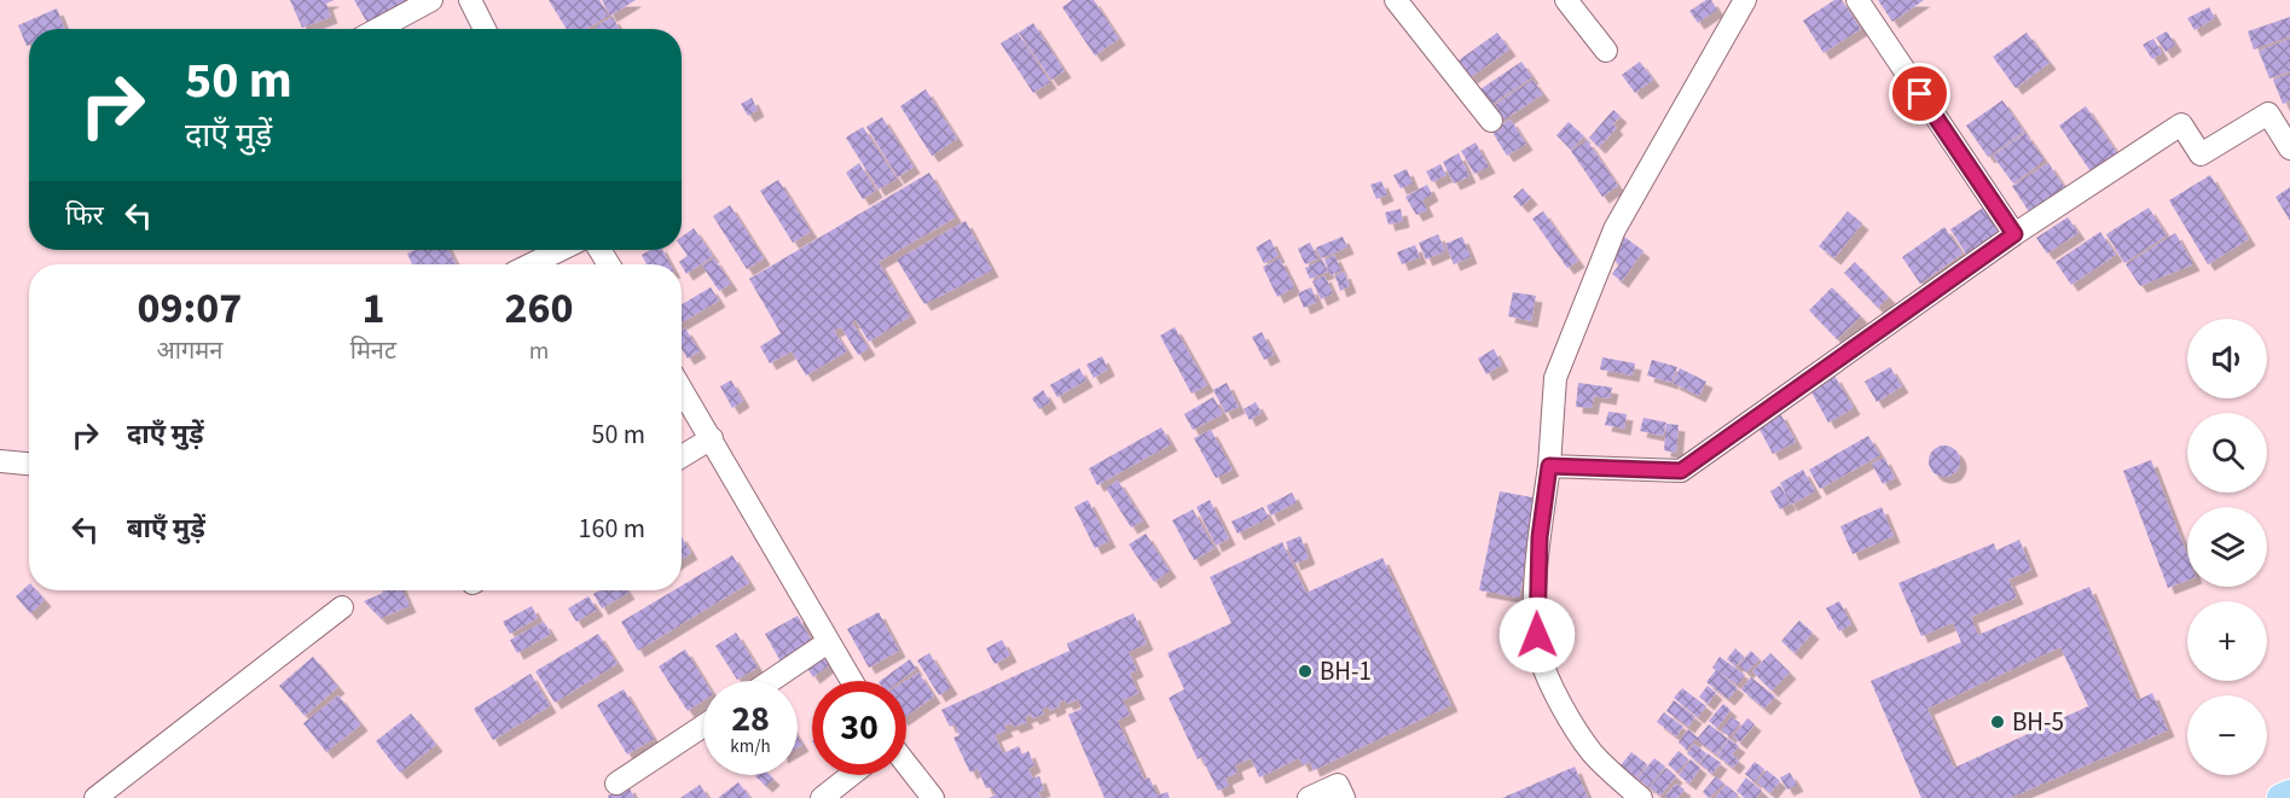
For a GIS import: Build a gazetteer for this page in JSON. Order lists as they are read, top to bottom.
{
  "places": ["BH-1", "BH-5"],
  "page": {
    "turn": ["50 m", "दाएँ मुड़ें"],
    "then": "फिर",
    "eta": [
      "09:07",
      "आगमन",
      "1",
      "मिनट",
      "260",
      "m"
    ],
    "map_buttons": ["+", "−"],
    "list": [
      {
        "name": "दाएँ मुड़ें",
        "value": "50 m"
      },
      {
        "name": "बाएँ मुड़ें",
        "value": "160 m"
      }
    ],
    "speed": "28 km/h",
    "limit": "30"
  }
}
